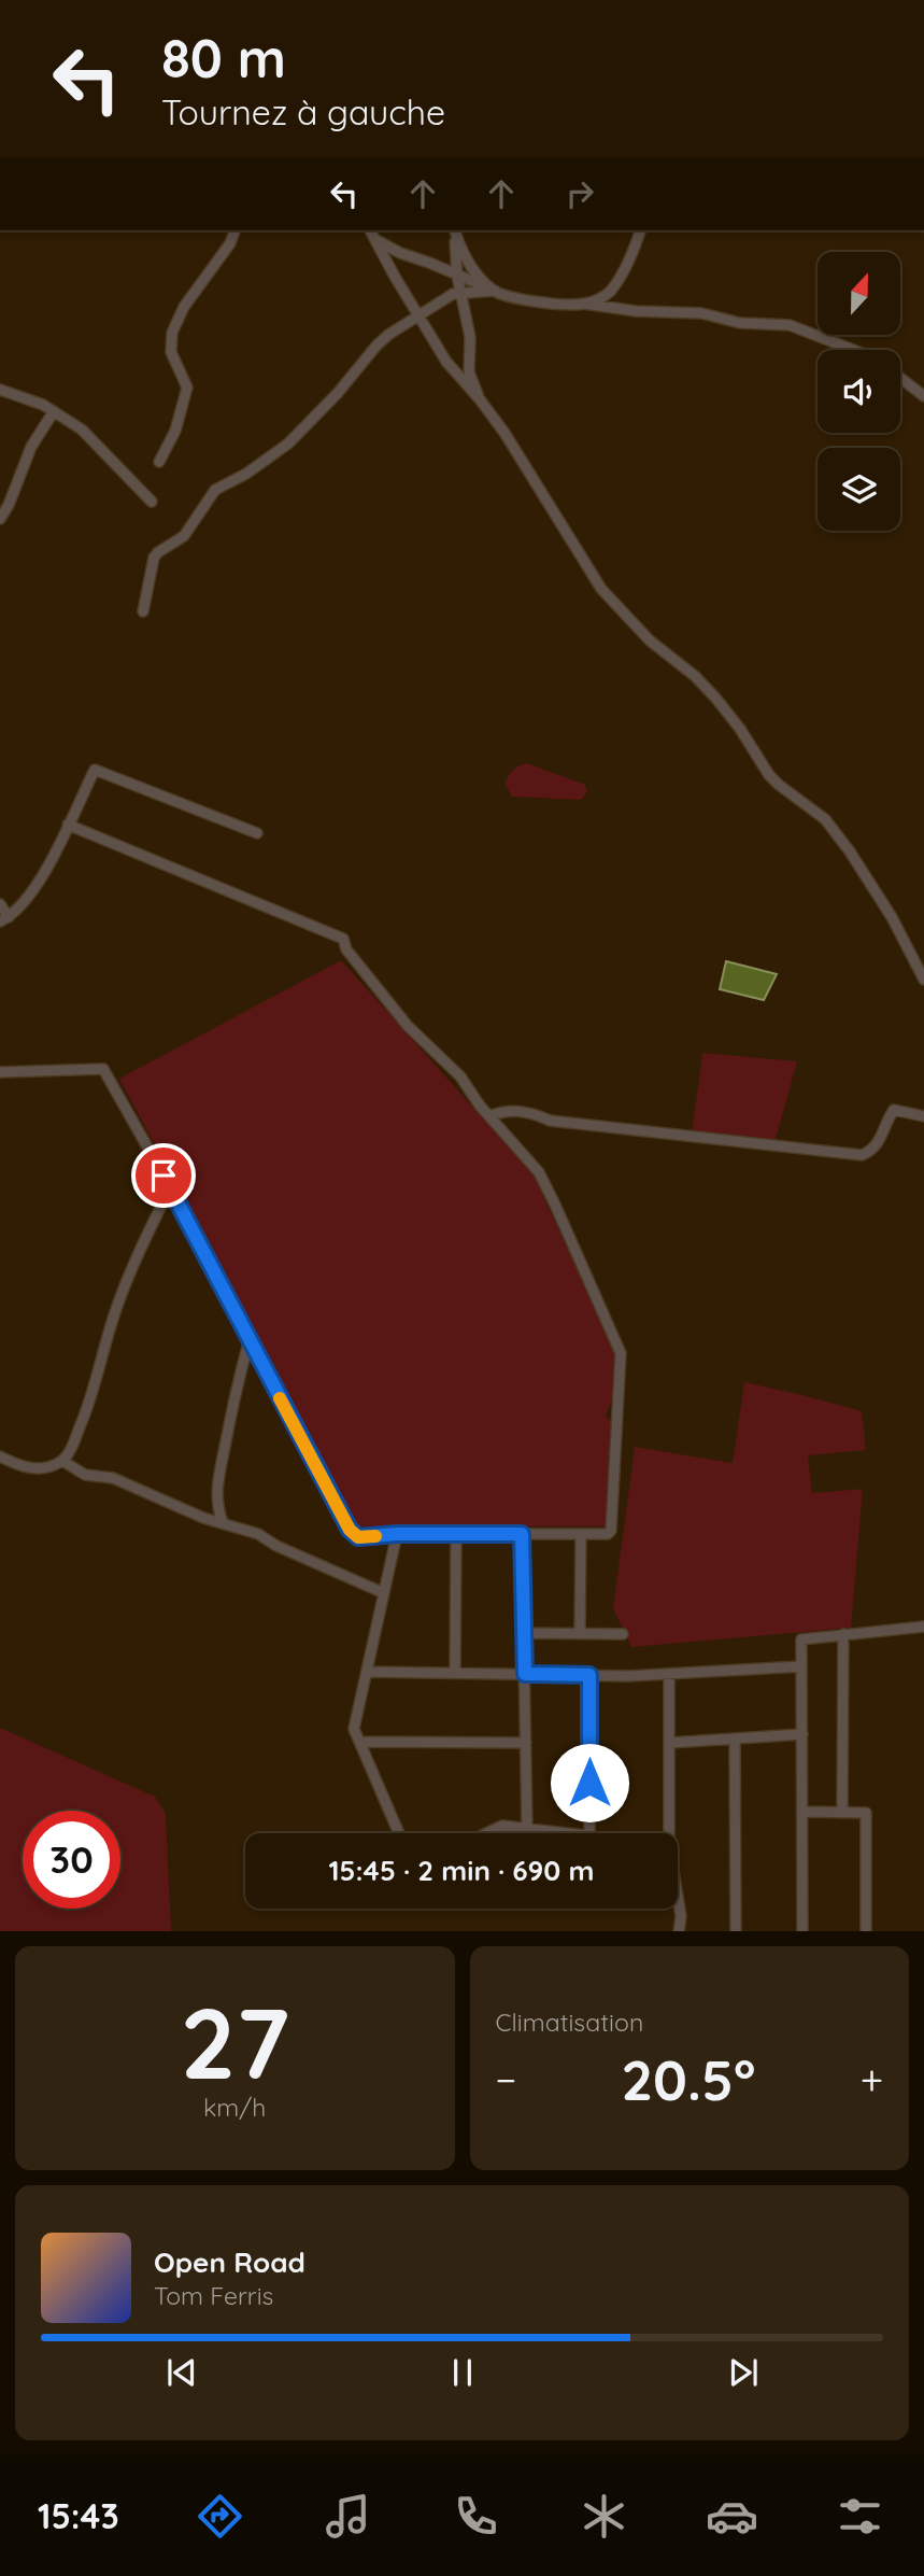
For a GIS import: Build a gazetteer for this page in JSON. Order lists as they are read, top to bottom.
{
  "north": "top",
  "page": {
    "turn": ["80 m", "Tournez à gauche"],
    "limit": "30",
    "trip": "15:45 · 2 min · 690 m",
    "tile": [
      ["27", "km/h"],
      "Climatisation"
    ],
    "heat": ["−", "20.5°", "+"],
    "song": ["Open Road", "Tom Ferris"],
    "tabs": "15:43"
  }
}
